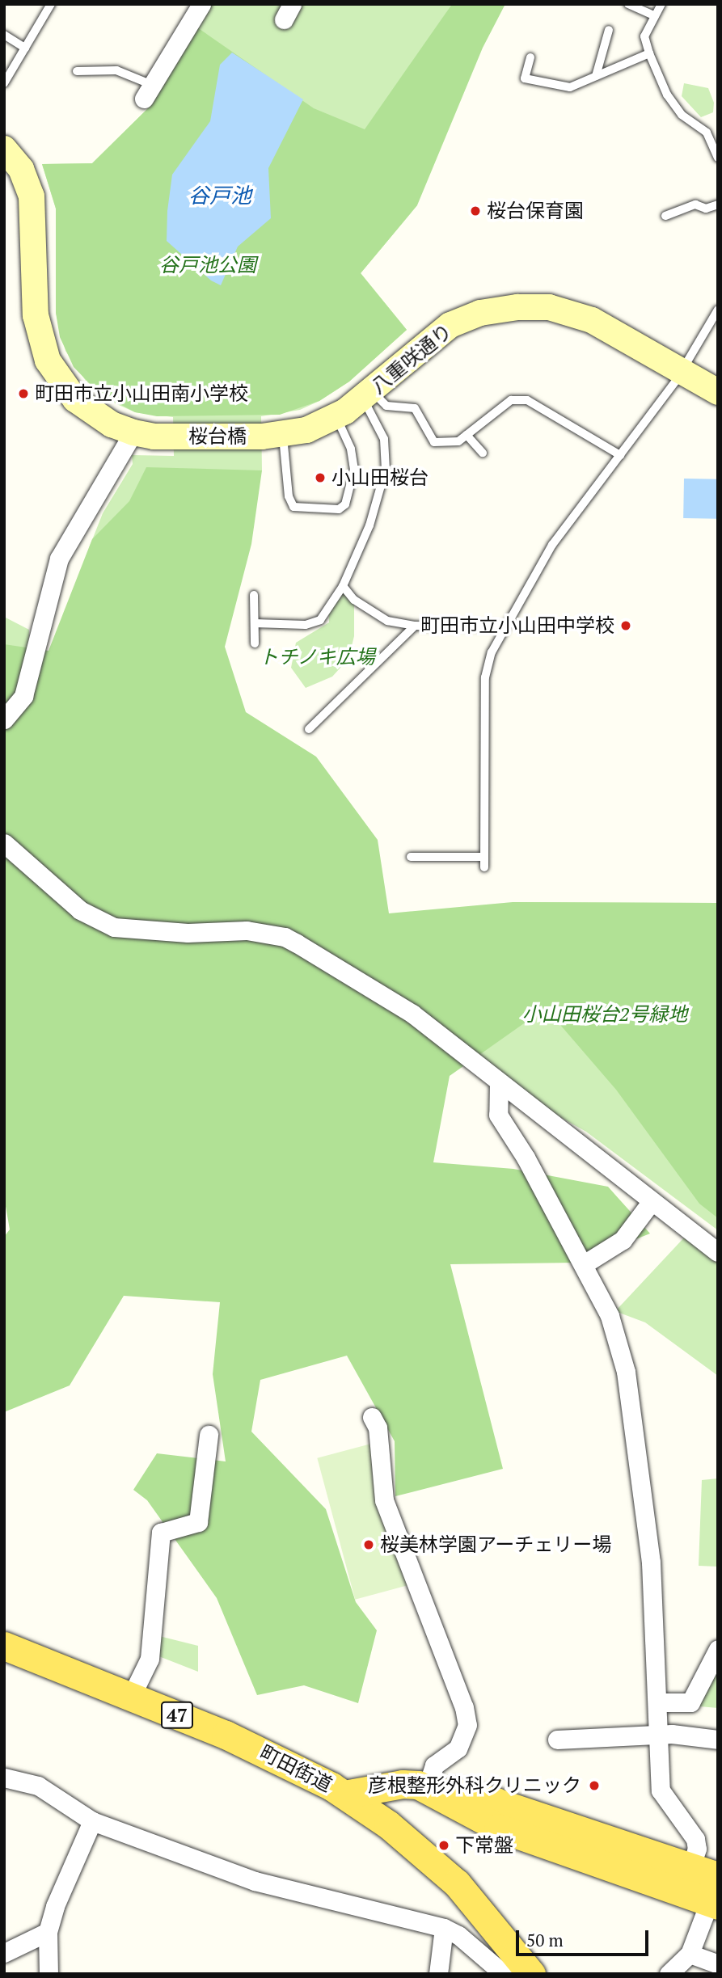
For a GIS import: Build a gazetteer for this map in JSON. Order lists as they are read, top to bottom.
{
  "streets": {
    "main road": ["47", "町田街道"],
    "street": ["八重咲通り", "桜台橋"]
  },
  "crossings": [
    ["八重咲通り", "桜台橋"]
  ],
  "water": ["谷戸池"],
  "parks": ["谷戸池公園", "トチノキ広場", "小山田桜台2号緑地"],
  "places": [
    "桜台保育園",
    "町田市立小山田南小学校",
    "小山田桜台",
    "町田市立小山田中学校",
    "桜美林学園アーチェリー場",
    "彦根整形外科クリニック",
    "下常盤"
  ],
  "scale_bar": "50 m"
}
